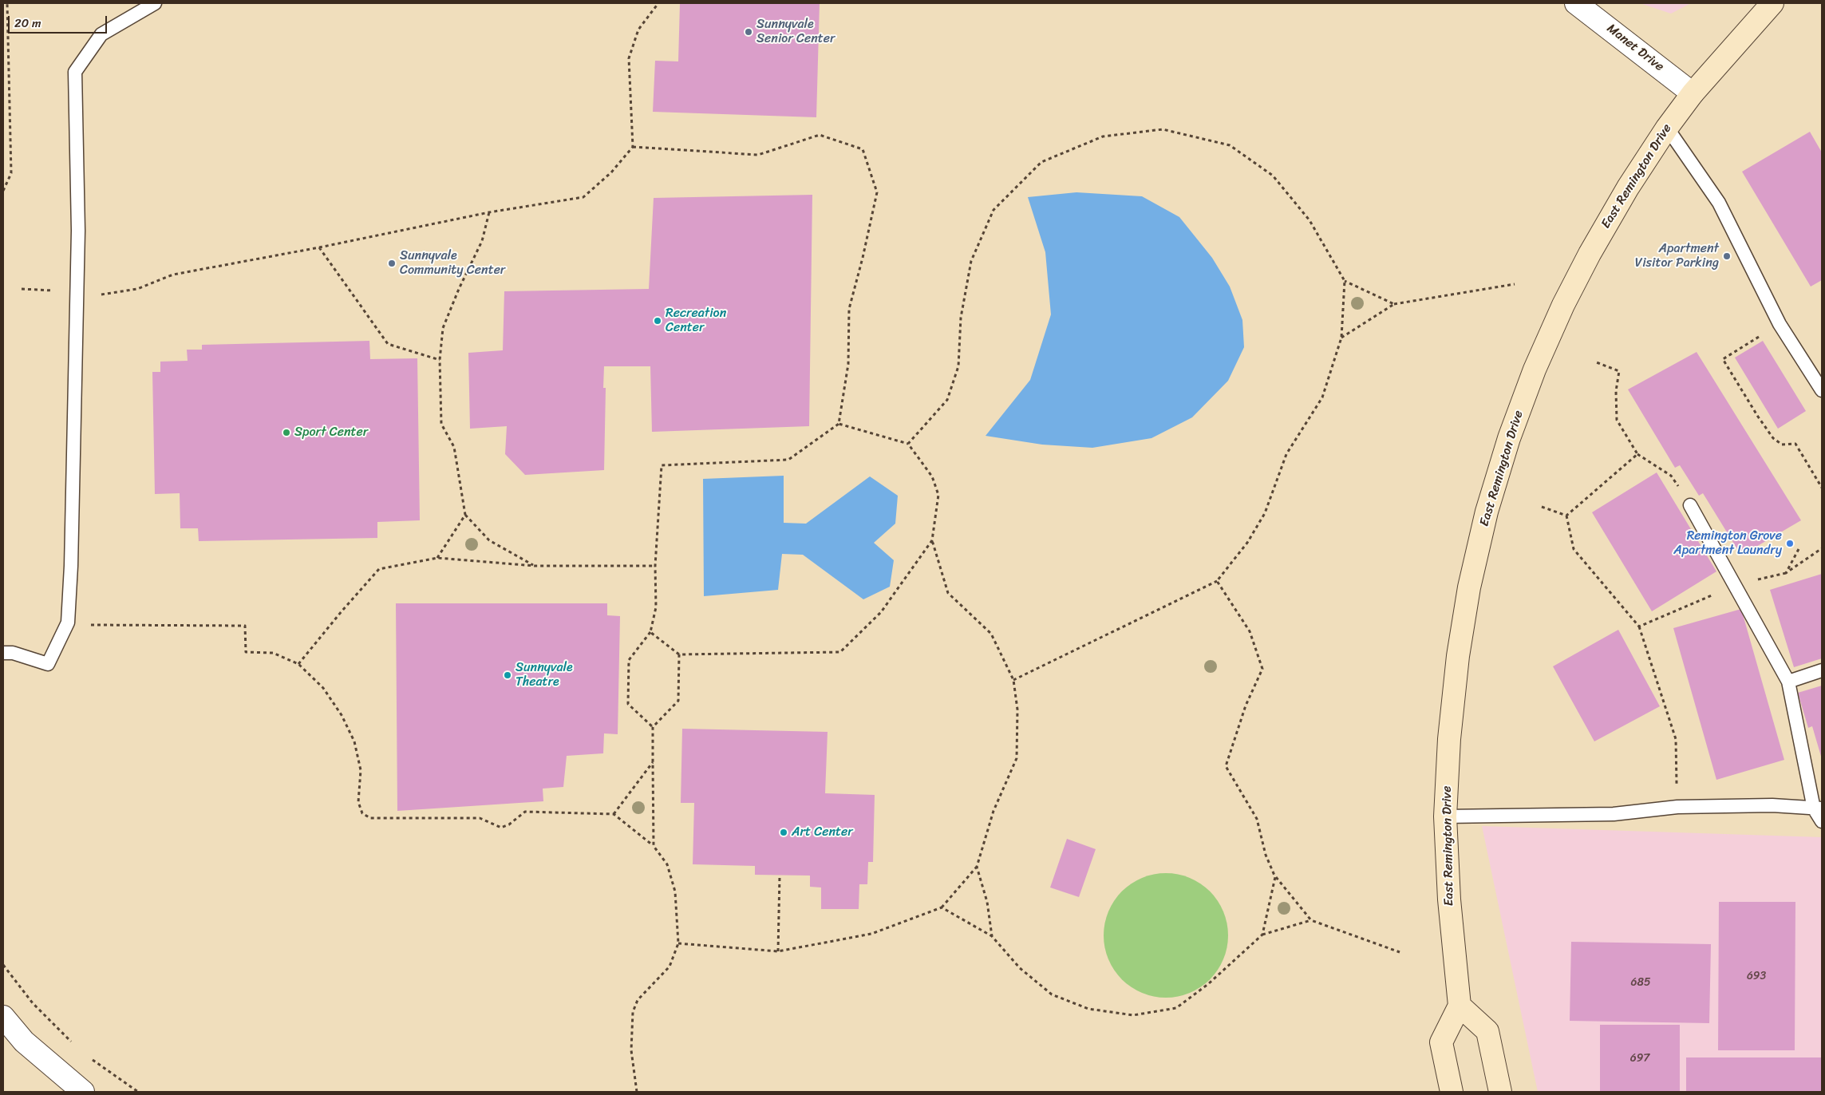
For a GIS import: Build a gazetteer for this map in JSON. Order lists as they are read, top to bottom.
{
  "streets": {
    "main road": ["East Remington Drive"],
    "street": ["Manet Drive"]
  },
  "crossings": [
    ["Manet Drive", "East Remington Drive"]
  ],
  "places": [
    "Sunnyvale Senior Center",
    "Apartment Visitor Parking",
    "Sunnyvale Community Center",
    "Recreation Center",
    "Sport Center",
    "Remington Grove Apartment Laundry",
    "Sunnyvale Theatre",
    "Art Center"
  ],
  "house_numbers": ["693", "685", "697"],
  "scale_bar": "20 m"
}
